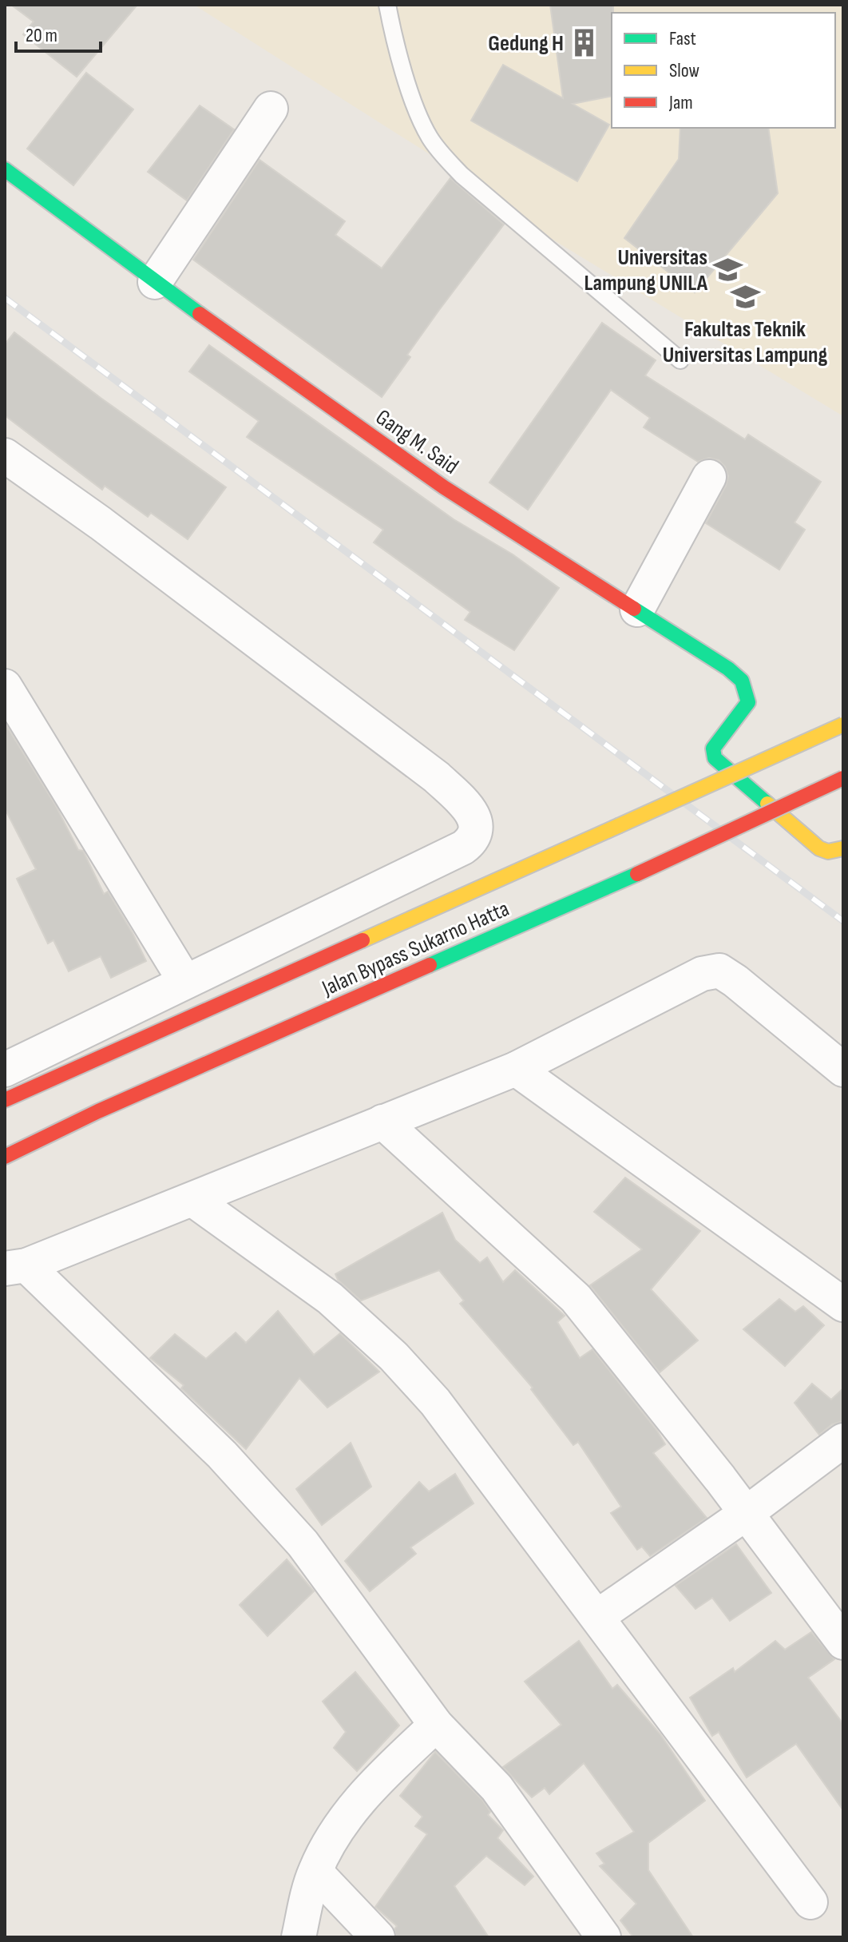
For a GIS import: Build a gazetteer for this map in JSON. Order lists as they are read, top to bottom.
{
  "streets": {
    "main road": ["Gang M. Said", "Jalan Bypass Sukarno Hatta"]
  },
  "places": {
    "building": ["Gedung H"],
    "school or university": ["Universitas Lampung UNILA", "Fakultas Teknik Universitas Lampung"]
  },
  "legend": ["Fast", "Slow", "Jam"],
  "scale_bar": "20 m"
}
